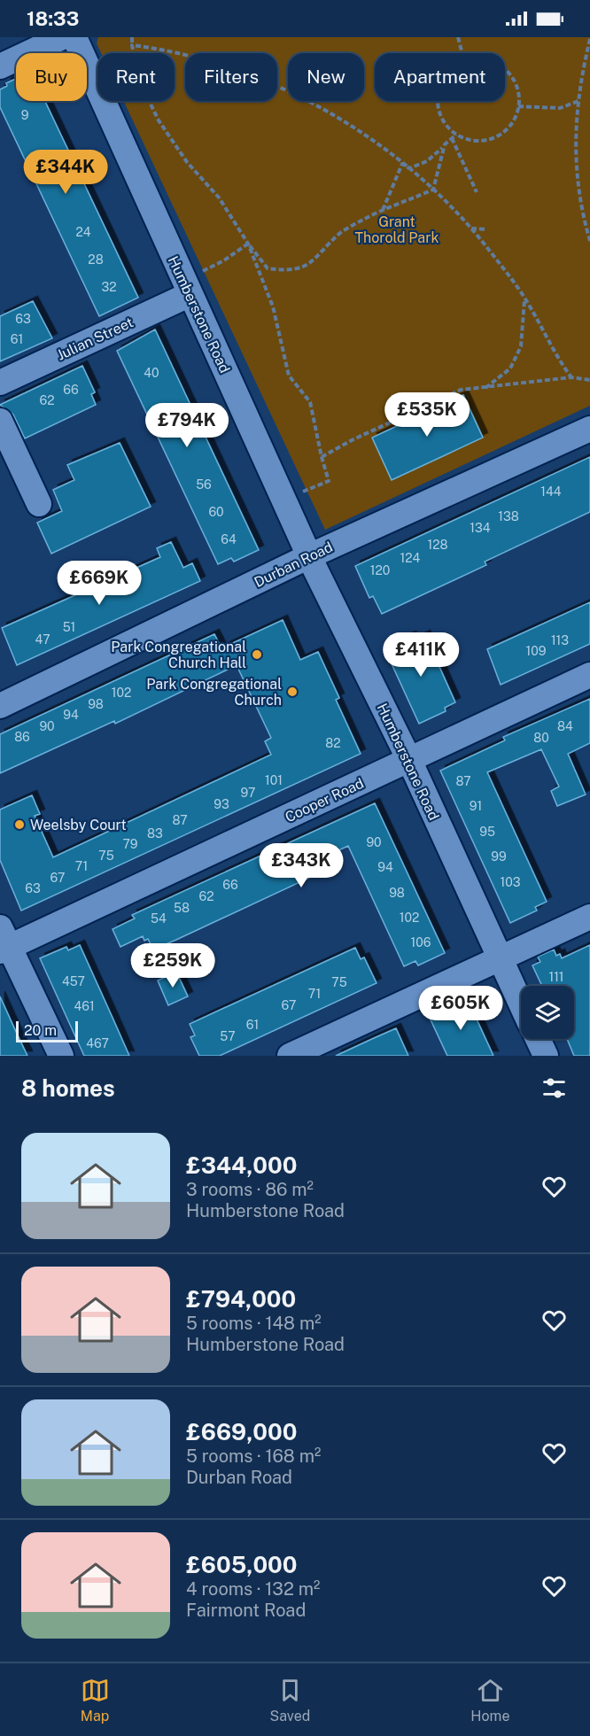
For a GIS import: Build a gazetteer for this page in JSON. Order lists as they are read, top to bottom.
{
  "streets": {
    "street": [
      "Humberstone Road",
      "Julian Street",
      "Durban Road",
      "Cooper Road"
    ]
  },
  "crossings": [
    ["Humberstone Road", "Julian Street"],
    ["Humberstone Road", "Durban Road"],
    ["Humberstone Road", "Cooper Road"]
  ],
  "parks": ["Grant Thorold Park"],
  "places": ["Park Congregational Church Hall", "Park Congregational Church", "Weelsby Court"],
  "house_numbers": [
    "9",
    "24",
    "28",
    "32",
    "63",
    "61",
    "40",
    "66",
    "62",
    "56",
    "144",
    "60",
    "138",
    "134",
    "64",
    "128",
    "124",
    "120",
    "51",
    "47",
    "113",
    "109",
    "102",
    "98",
    "94",
    "90",
    "84",
    "86",
    "80",
    "82",
    "101",
    "87",
    "97",
    "93",
    "91",
    "87",
    "95",
    "83",
    "90",
    "79",
    "75",
    "99",
    "71",
    "94",
    "67",
    "103",
    "66",
    "63",
    "98",
    "62",
    "58",
    "102",
    "54",
    "106",
    "111",
    "457",
    "75",
    "71",
    "67",
    "461",
    "61",
    "57",
    "467"
  ],
  "scale_bar": "20 m",
  "page": {
    "status": "18:33",
    "chip": [
      "Buy",
      "Rent",
      "Filters",
      "New",
      "Apartment"
    ],
    "price": [
      "£344K",
      "£535K",
      "£794K",
      "£669K",
      "£411K",
      "£343K",
      "£259K",
      "£605K"
    ],
    "scale": "20 m",
    "heading": "8 homes",
    "list": [
      {
        "name": "£344,000",
        "note": "3 rooms · 86 m² · Humberstone Road"
      },
      {
        "name": "£794,000",
        "note": "5 rooms · 148 m² · Humberstone Road"
      },
      {
        "name": "£669,000",
        "note": "5 rooms · 168 m² · Durban Road"
      },
      {
        "name": "£605,000",
        "note": "4 rooms · 132 m² · Fairmont Road"
      }
    ],
    "tabs": ["Map", "Saved", "Home"]
  }
}
